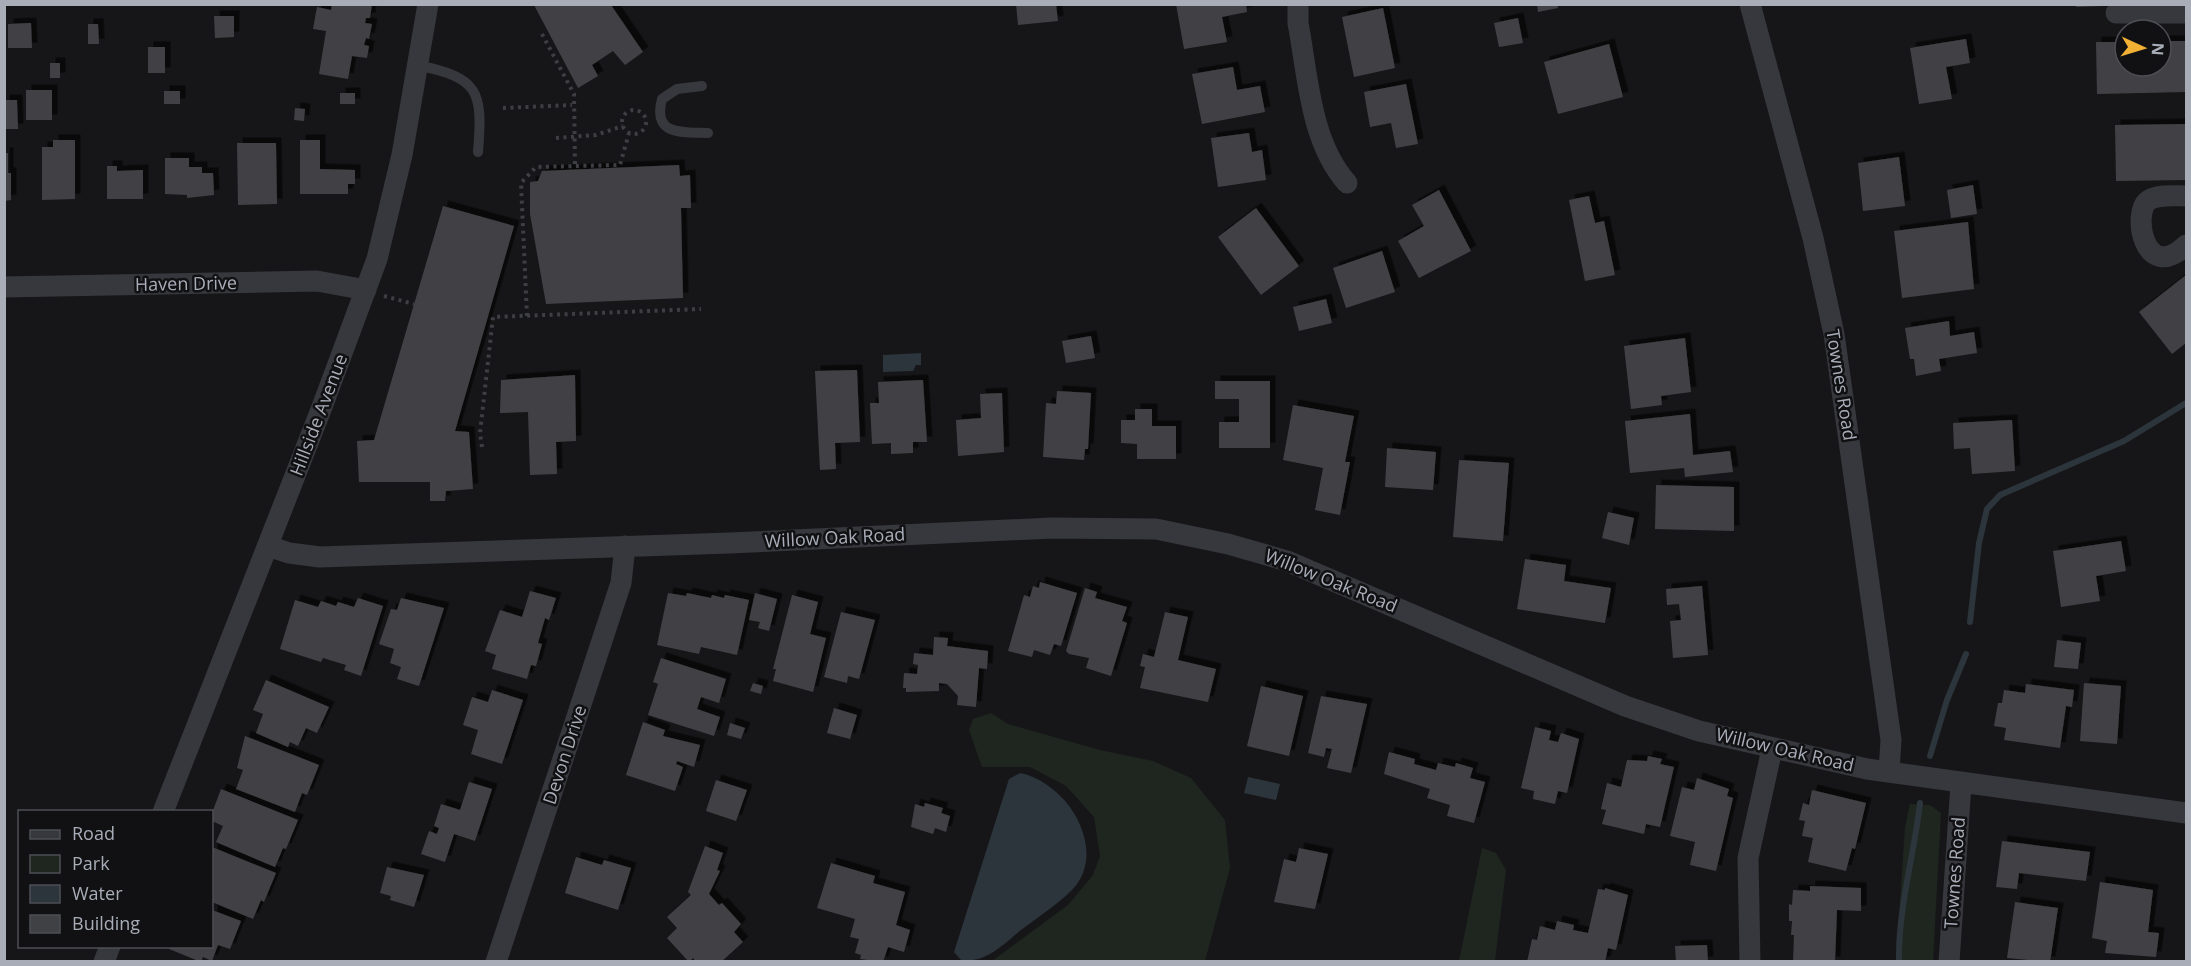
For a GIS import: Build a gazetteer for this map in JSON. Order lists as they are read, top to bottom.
{
  "streets": {
    "street": [
      "Haven Drive",
      "Townes Road",
      "Hillside Avenue",
      "Willow Oak Road",
      "Devon Drive"
    ]
  },
  "crossings": [
    ["Haven Drive", "Hillside Avenue"],
    ["Townes Road", "Willow Oak Road"],
    ["Hillside Avenue", "Willow Oak Road"],
    ["Willow Oak Road", "Devon Drive"]
  ],
  "legend": [
    "Road",
    "Park",
    "Water",
    "Building"
  ],
  "north": "right"
}
